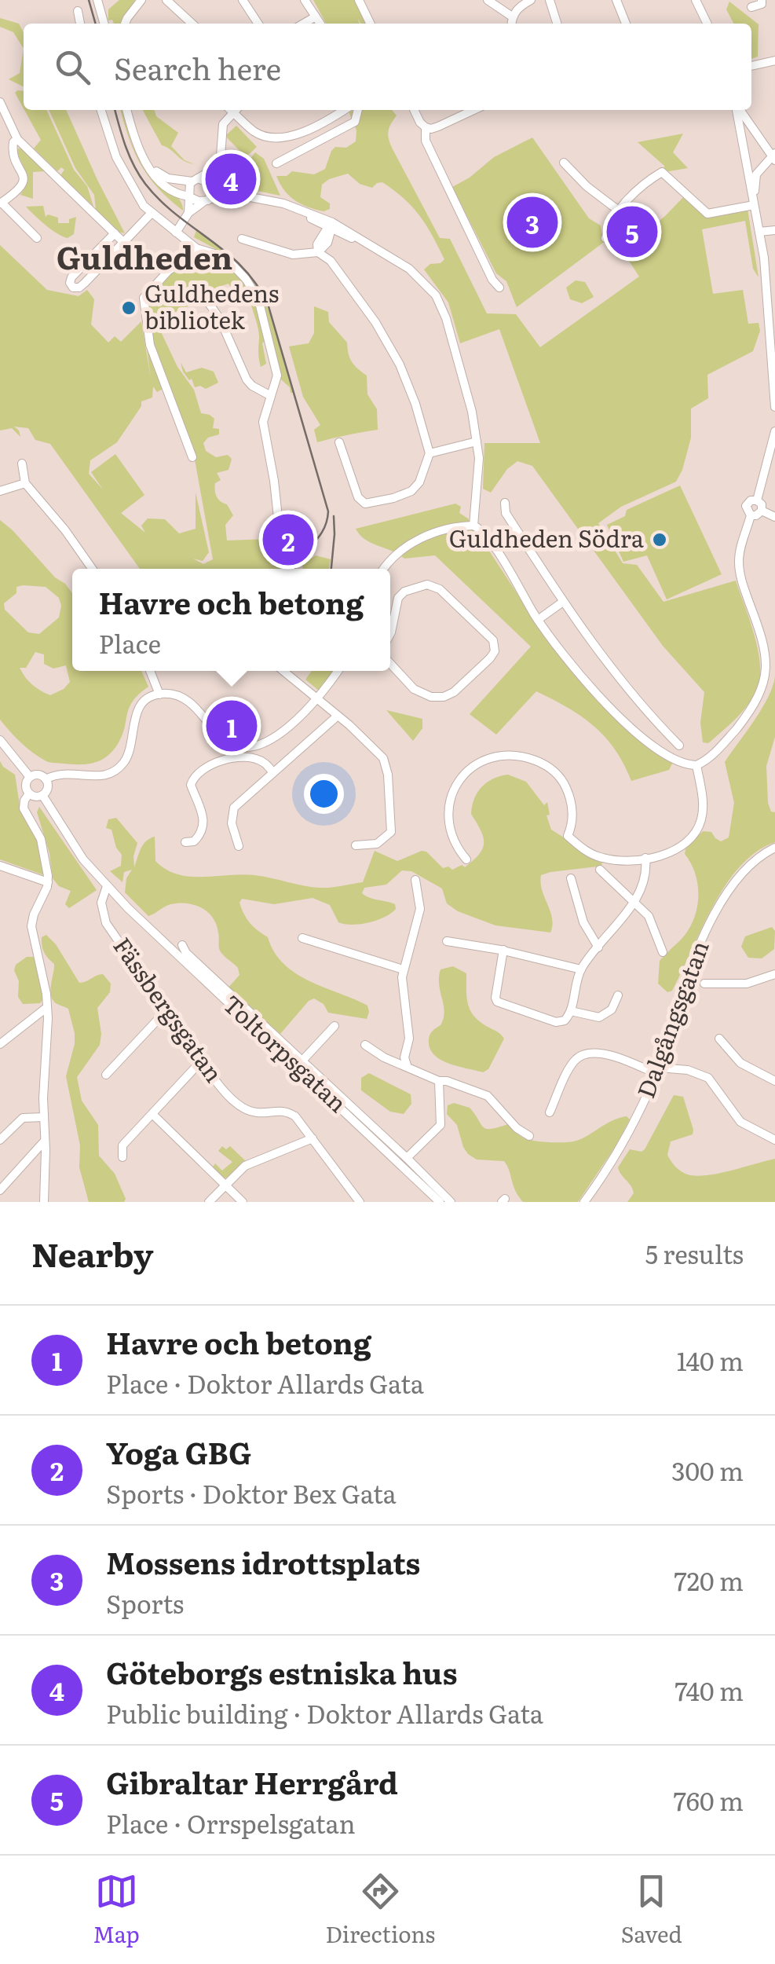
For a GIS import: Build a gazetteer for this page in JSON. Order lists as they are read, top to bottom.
{
  "streets": {
    "street": ["Fässbergsgatan", "Dalgångsgatan", "Toltorpsgatan"]
  },
  "crossings": [
    ["Fässbergsgatan", "Toltorpsgatan"]
  ],
  "districts": ["Guldheden"],
  "places": ["Guldhedens bibliotek", "Guldheden Södra"],
  "page": {
    "search": "Search here",
    "pins": [
      "4",
      "3",
      "5",
      "2",
      "1"
    ],
    "popup": ["Havre och betong", "Place"],
    "heading": ["Nearby", "5 results"],
    "list": [
      {
        "mark": "1",
        "name": "Havre och betong",
        "note": "Place · Doktor Allards Gata",
        "value": "140 m"
      },
      {
        "mark": "2",
        "name": "Yoga GBG",
        "note": "Sports · Doktor Bex Gata",
        "value": "300 m"
      },
      {
        "mark": "3",
        "name": "Mossens idrottsplats",
        "note": "Sports",
        "value": "720 m"
      },
      {
        "mark": "4",
        "name": "Göteborgs estniska hus",
        "note": "Public building · Doktor Allards Gata",
        "value": "740 m"
      },
      {
        "mark": "5",
        "name": "Gibraltar Herrgård",
        "note": "Place · Orrspelsgatan",
        "value": "760 m"
      }
    ],
    "nav": ["Map", "Directions", "Saved"]
  }
}
